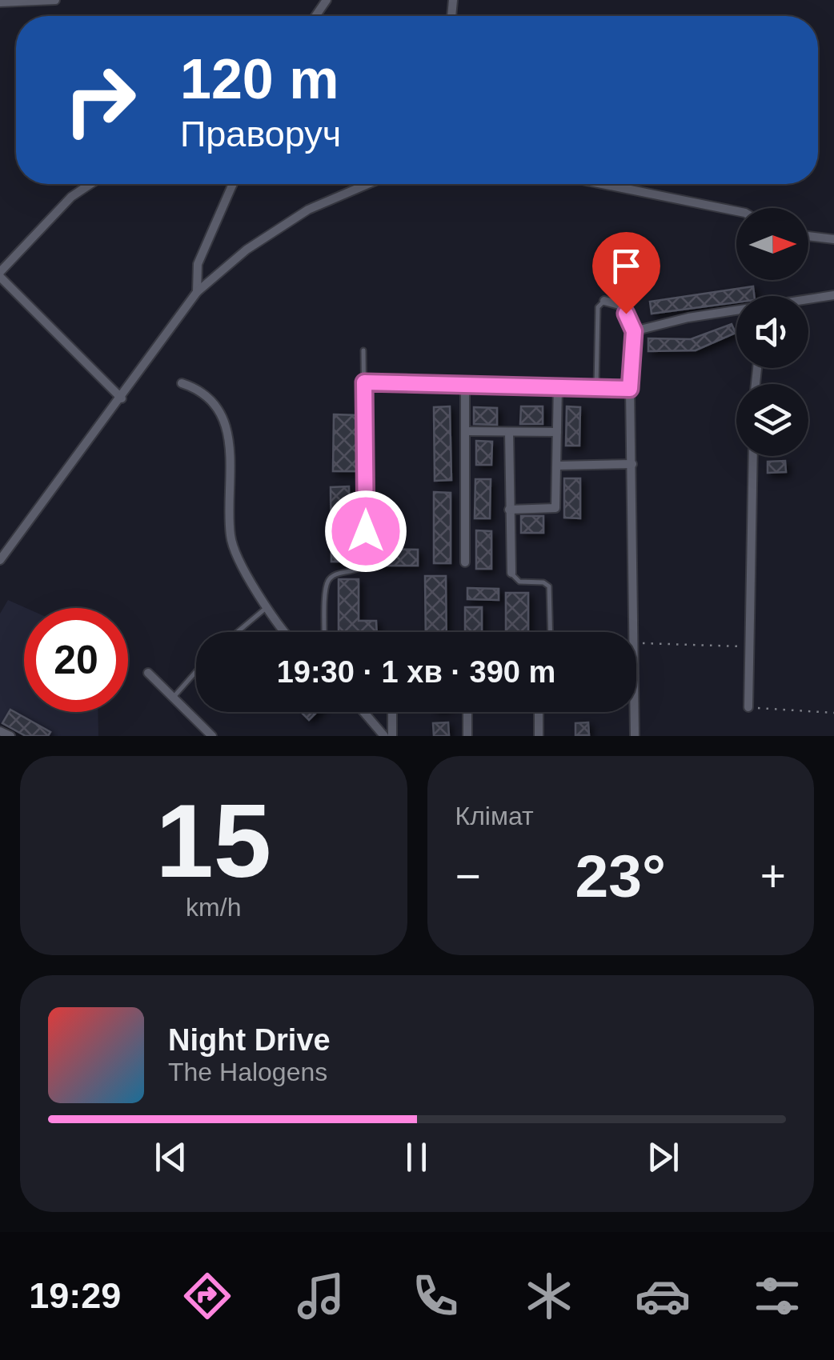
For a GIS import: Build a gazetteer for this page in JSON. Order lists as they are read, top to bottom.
{
  "north": "right",
  "page": {
    "turn": ["120 m", "Праворуч"],
    "limit": "20",
    "trip": "19:30 · 1 хв · 390 m",
    "tile": [
      ["15", "km/h"],
      "Клімат"
    ],
    "heat": ["−", "23°", "+"],
    "song": ["Night Drive", "The Halogens"],
    "tabs": "19:29"
  }
}
